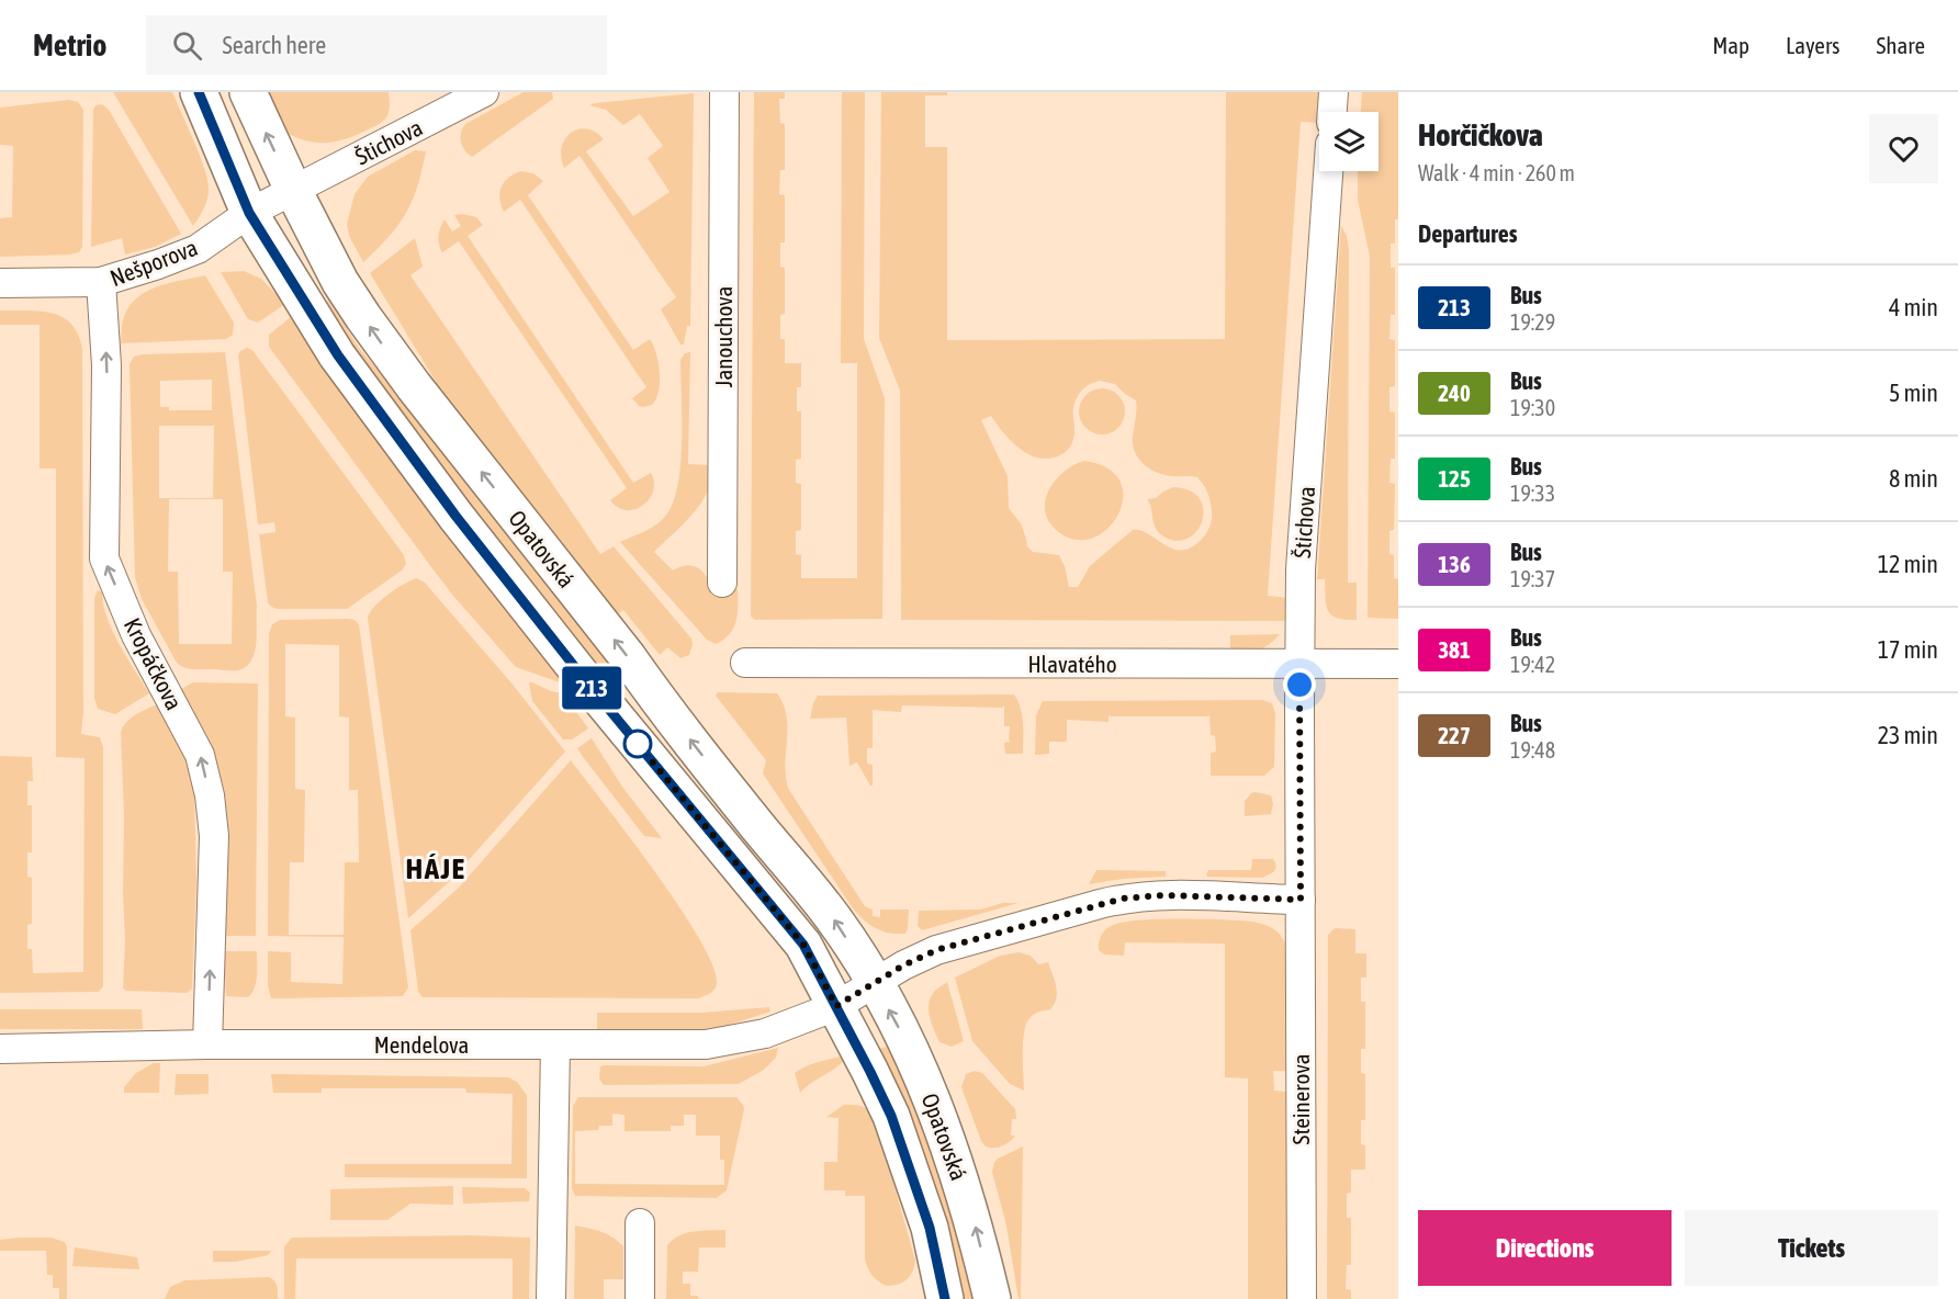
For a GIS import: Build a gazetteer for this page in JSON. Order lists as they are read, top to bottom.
{
  "streets": {
    "main road": ["Opatovská"],
    "street": [
      "Štichova",
      "Nešporova",
      "Janouchova",
      "Kropáčkova",
      "Hlavatého",
      "Mendelova",
      "Steinerova"
    ]
  },
  "crossings": [
    ["Štichova", "Nešporova"],
    ["Štichova", "Opatovská"],
    ["Štichova", "Hlavatého"],
    ["Štichova", "Steinerova"],
    ["Nešporova", "Opatovská"],
    ["Nešporova", "Kropáčkova"],
    ["Opatovská", "Mendelova"],
    ["Kropáčkova", "Mendelova"]
  ],
  "one_way": ["Kropáčkova"],
  "districts": ["HÁJE"],
  "lines": ["bus line 213"],
  "page": {
    "header": "Metrio",
    "search": "Search here",
    "nav": ["Map", "Layers", "Share"],
    "on_map": "213",
    "heading": [
      ["Horčičkova", "Walk · 4 min · 260 m"],
      "Departures"
    ],
    "list": [
      {
        "mark": "213",
        "name": "Bus",
        "note": "19:29",
        "value": "4 min"
      },
      {
        "mark": "240",
        "name": "Bus",
        "note": "19:30",
        "value": "5 min"
      },
      {
        "mark": "125",
        "name": "Bus",
        "note": "19:33",
        "value": "8 min"
      },
      {
        "mark": "136",
        "name": "Bus",
        "note": "19:37",
        "value": "12 min"
      },
      {
        "mark": "381",
        "name": "Bus",
        "note": "19:42",
        "value": "17 min"
      },
      {
        "mark": "227",
        "name": "Bus",
        "note": "19:48",
        "value": "23 min"
      }
    ],
    "buttons": ["Directions", "Tickets"]
  }
}
